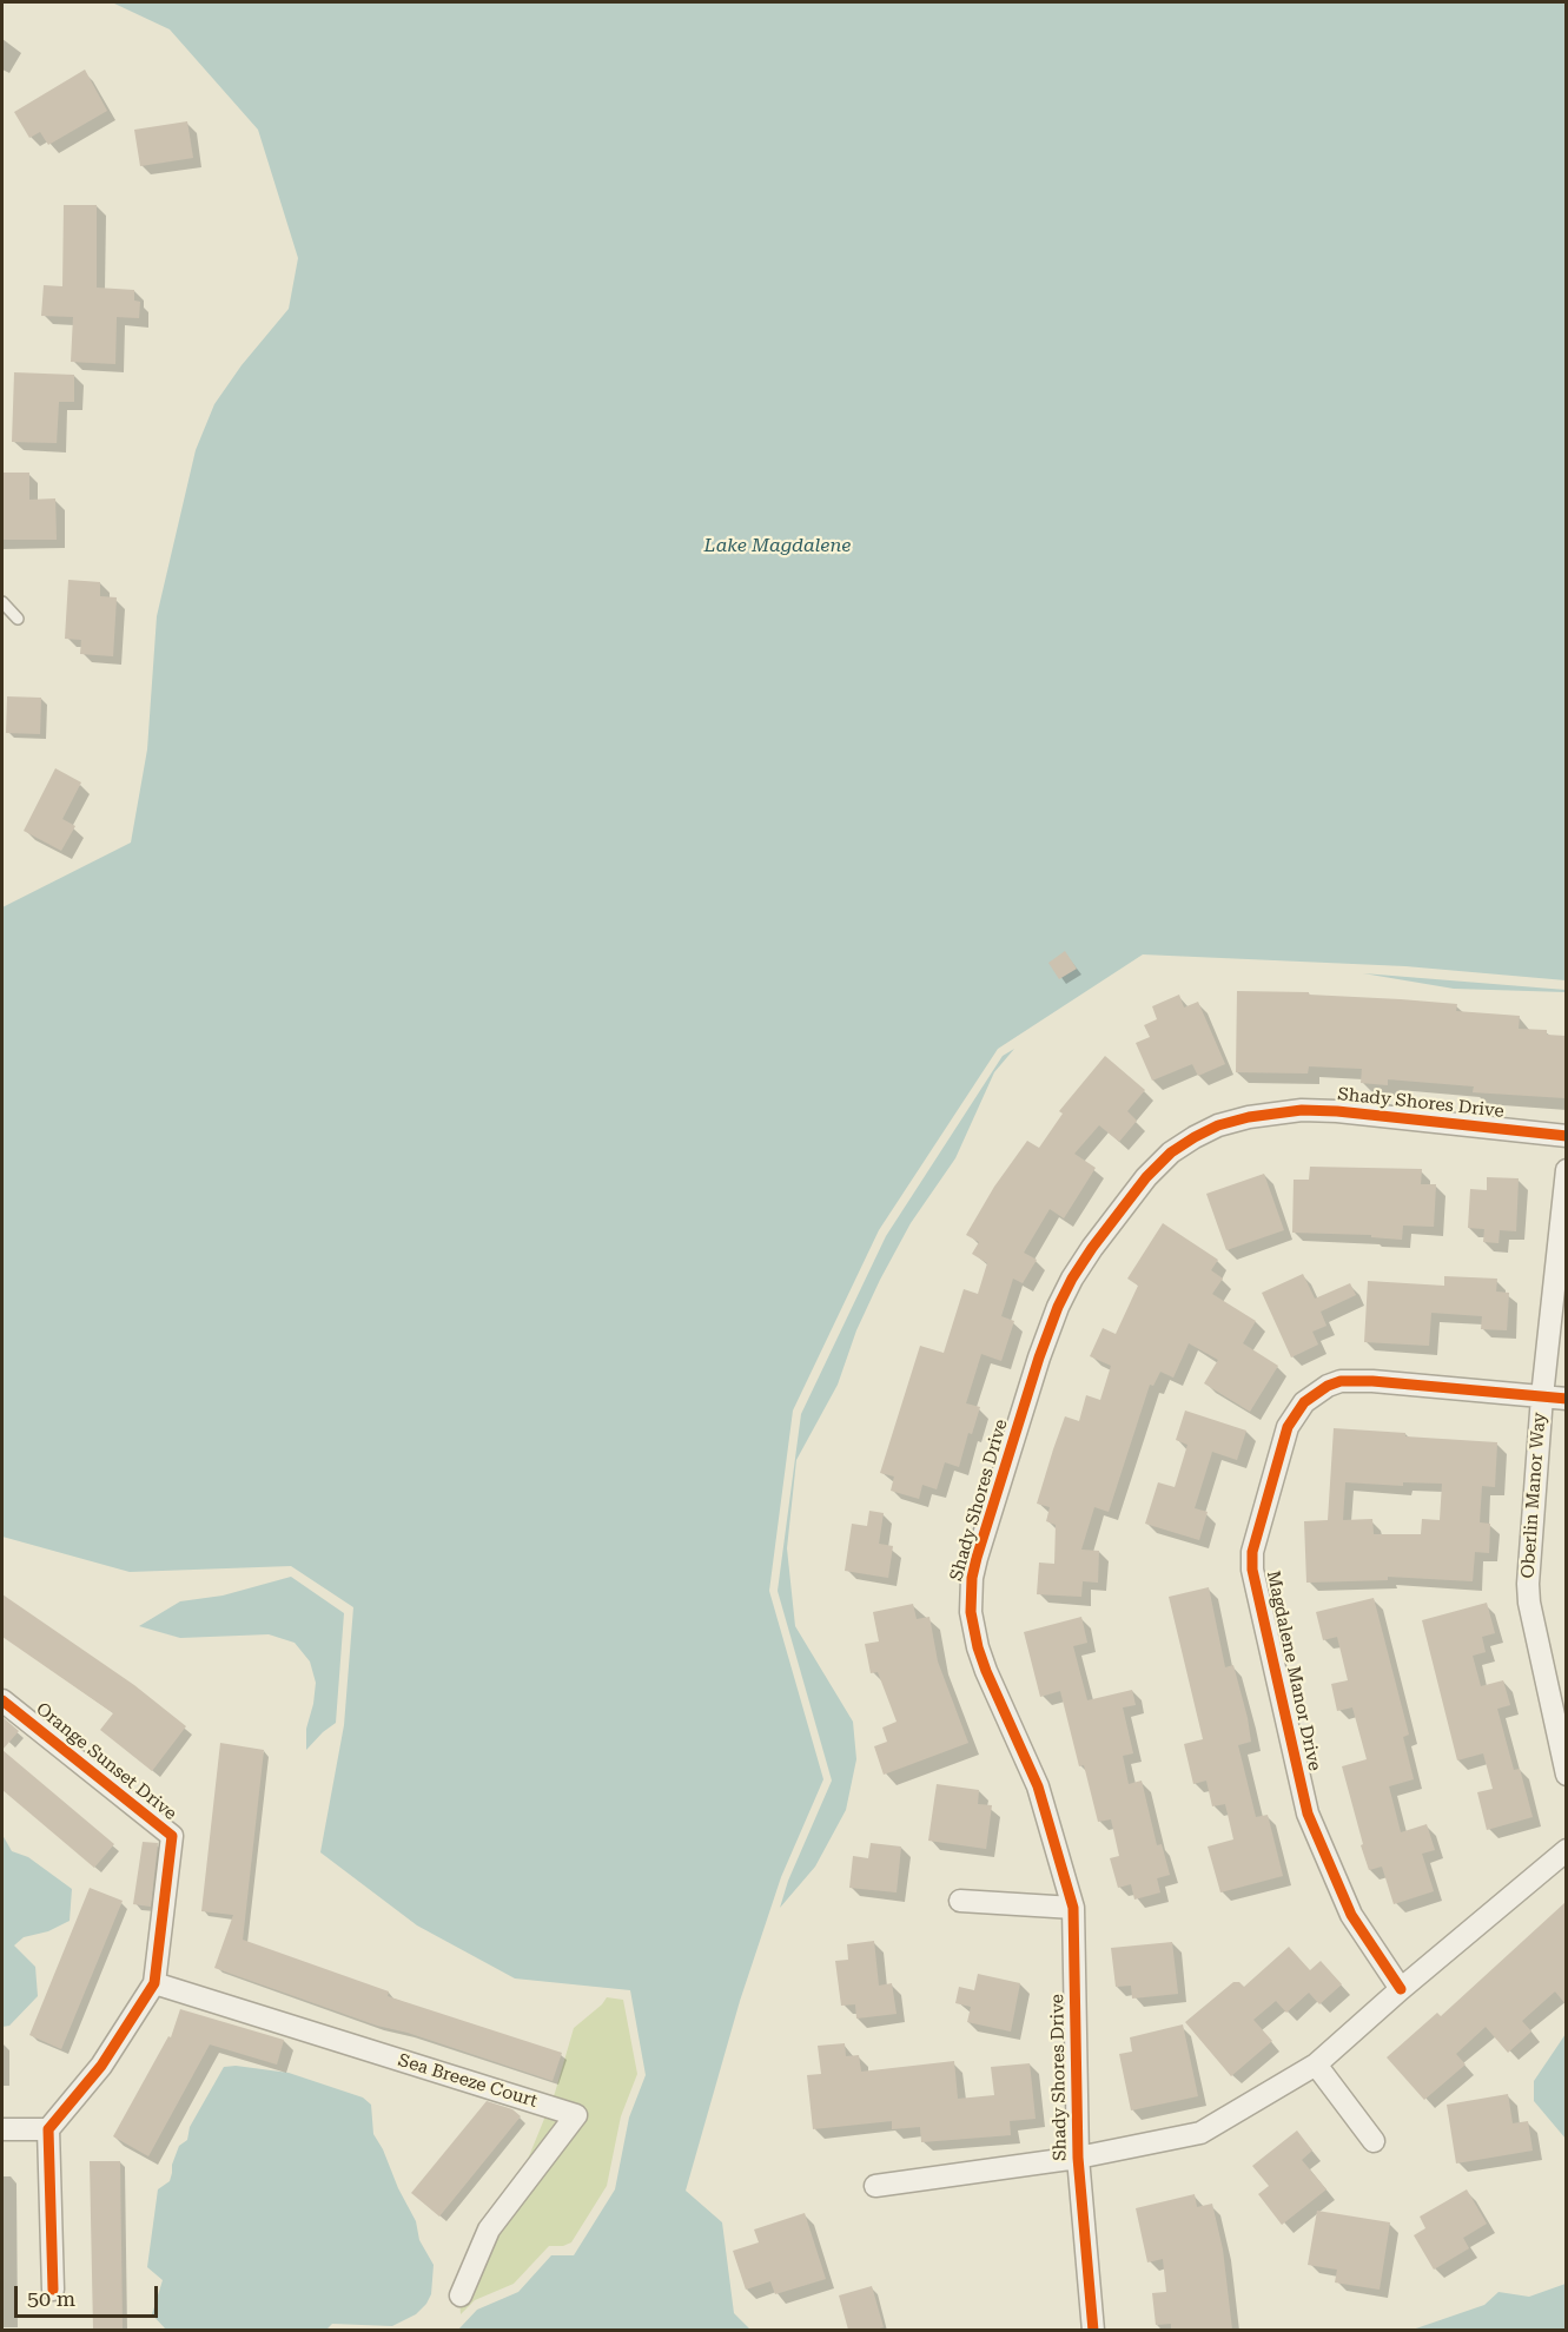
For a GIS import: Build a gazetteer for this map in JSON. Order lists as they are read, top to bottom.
{
  "streets": {
    "street": [
      "Shady Shores Drive",
      "Oberlin Manor Way",
      "Magdalene Manor Drive",
      "Orange Sunset Drive",
      "Sea Breeze Court"
    ]
  },
  "crossings": [
    ["Oberlin Manor Way", "Magdalene Manor Drive"],
    ["Orange Sunset Drive", "Sea Breeze Court"]
  ],
  "water": ["Lake Magdalene"],
  "scale_bar": "50 m"
}
